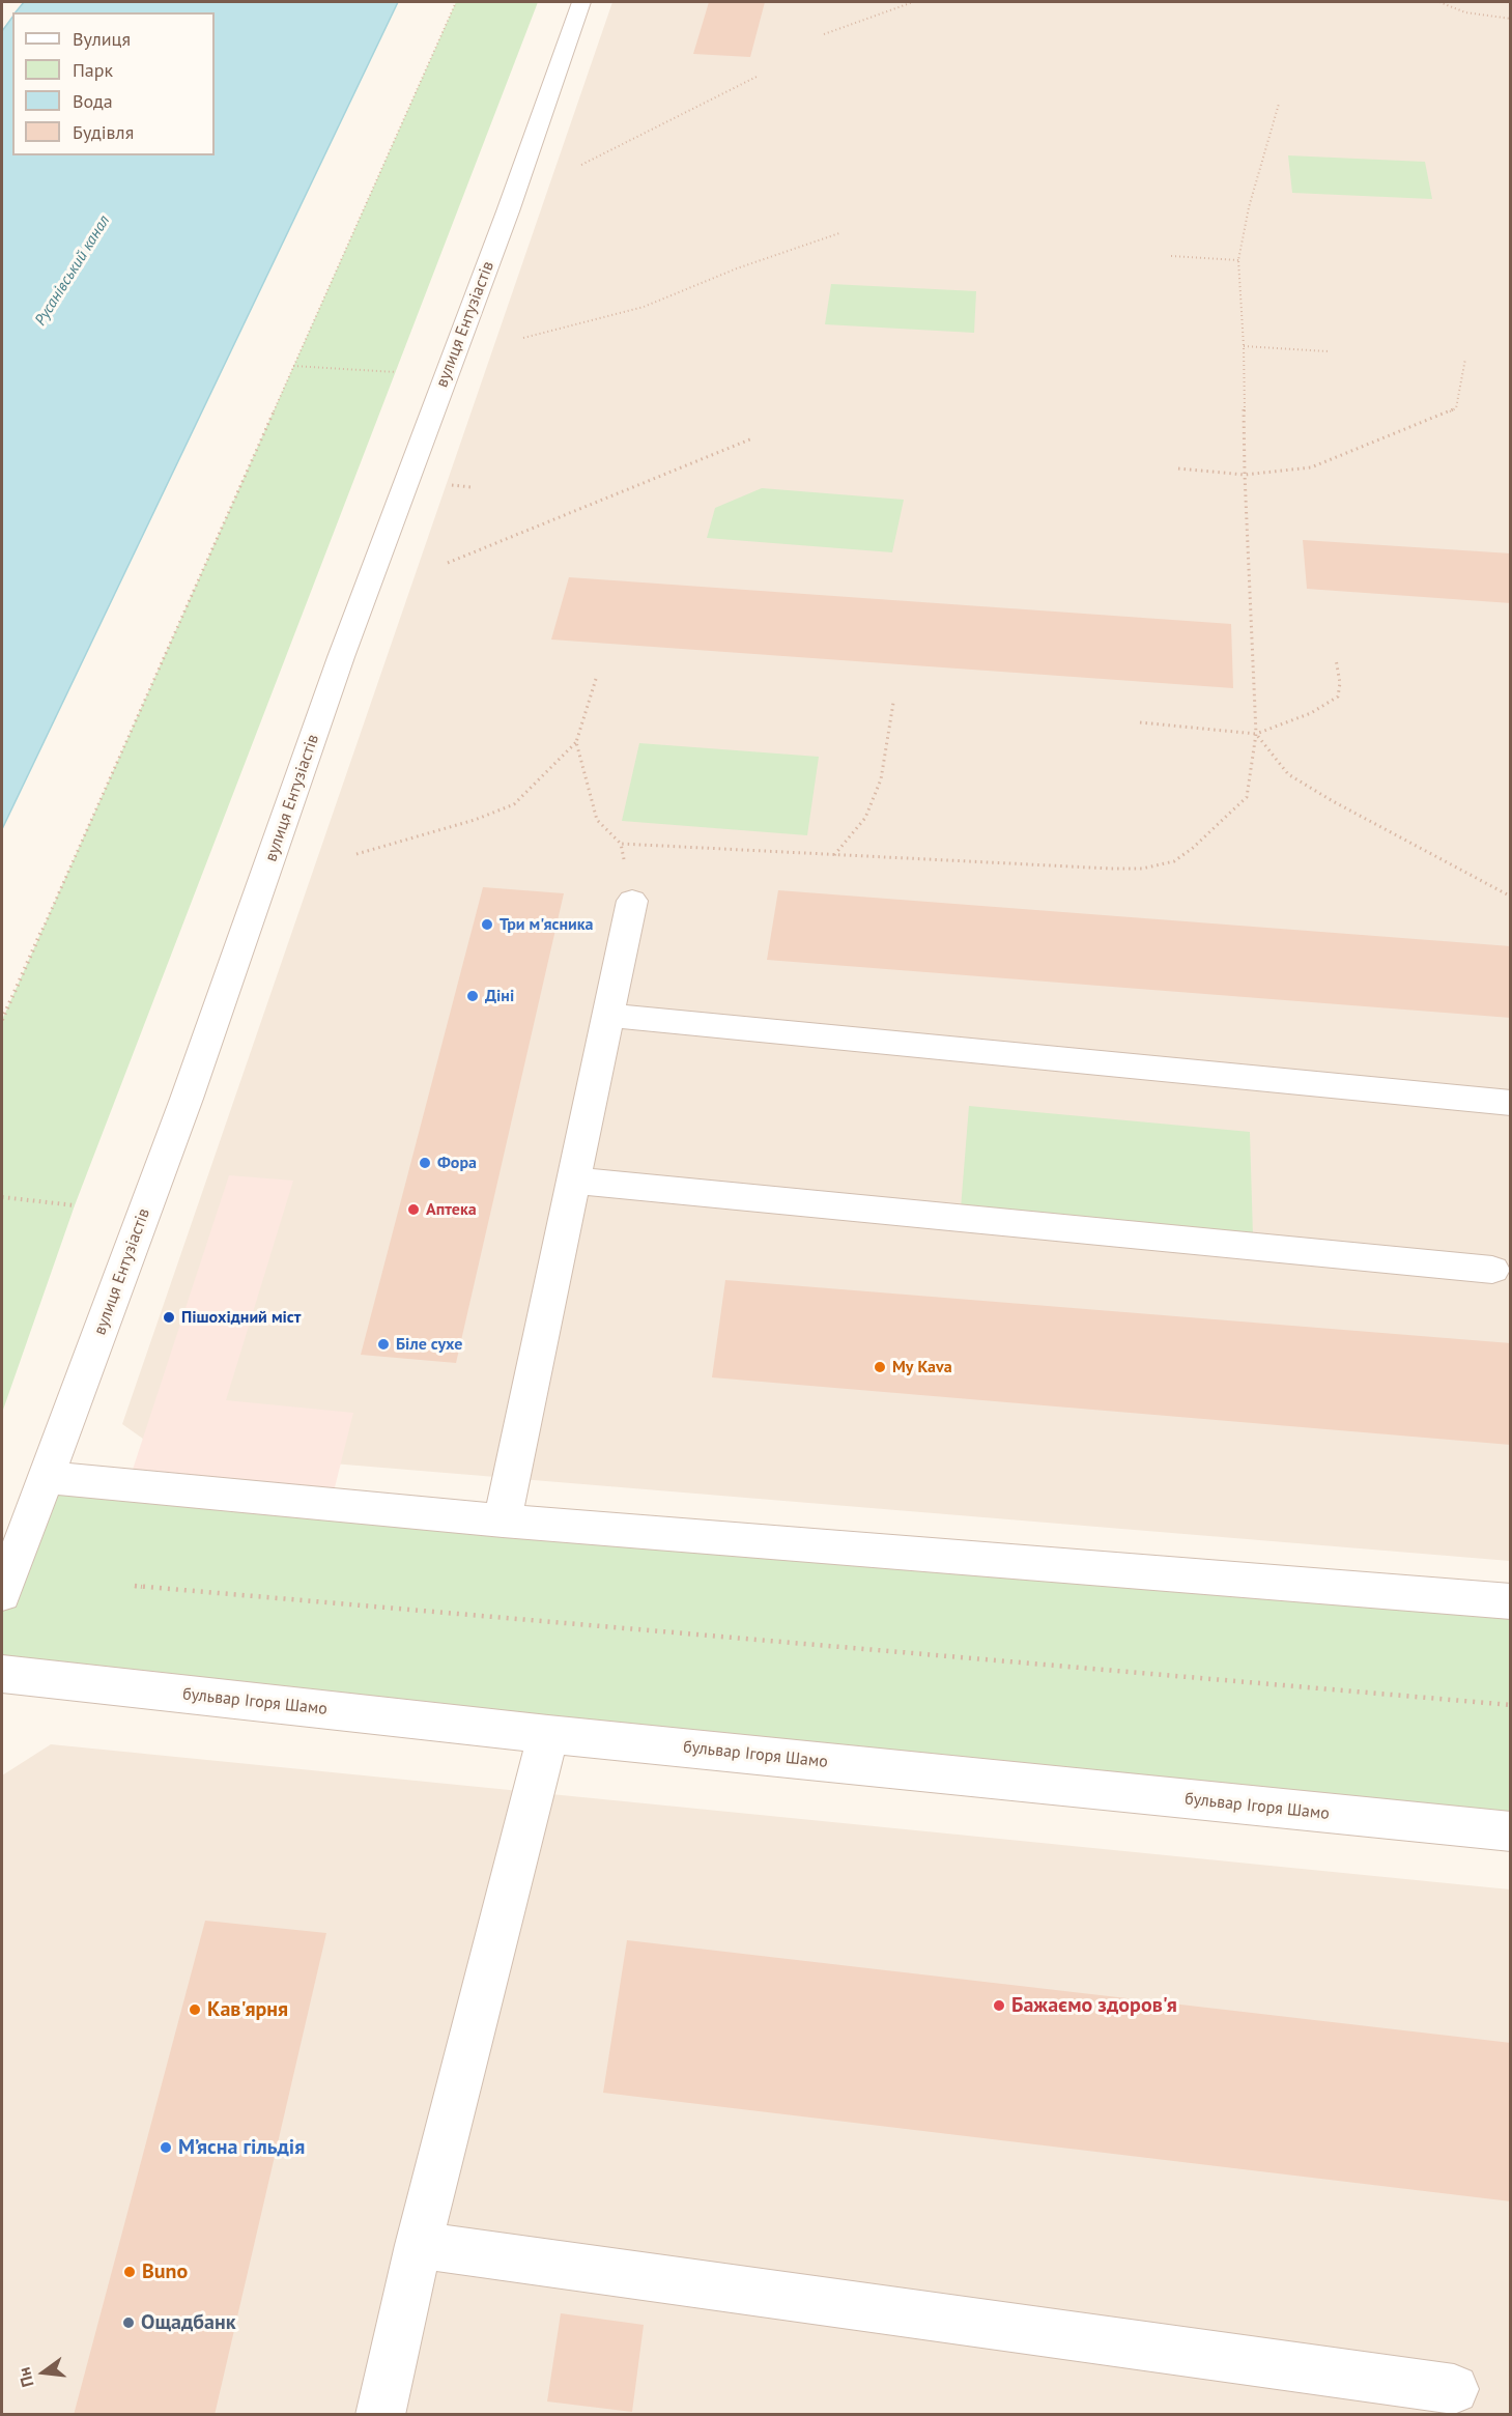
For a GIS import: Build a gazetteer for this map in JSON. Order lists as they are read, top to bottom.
{
  "streets": {
    "street": ["вулиця Ентузіастів", "бульвар Ігоря Шамо"]
  },
  "water": ["Русанівський канал"],
  "places": [
    "Три м'ясника",
    "Діні",
    "Фора",
    "Аптека",
    "Пішохідний міст",
    "Біле сухе",
    "My Kava",
    "Бажаємо здоров'я",
    "Кав'ярня",
    "М’ясна гільдія",
    "Buno",
    "Ощадбанк"
  ],
  "legend": [
    "Вулиця",
    "Парк",
    "Вода",
    "Будівля"
  ],
  "north": "left"
}
